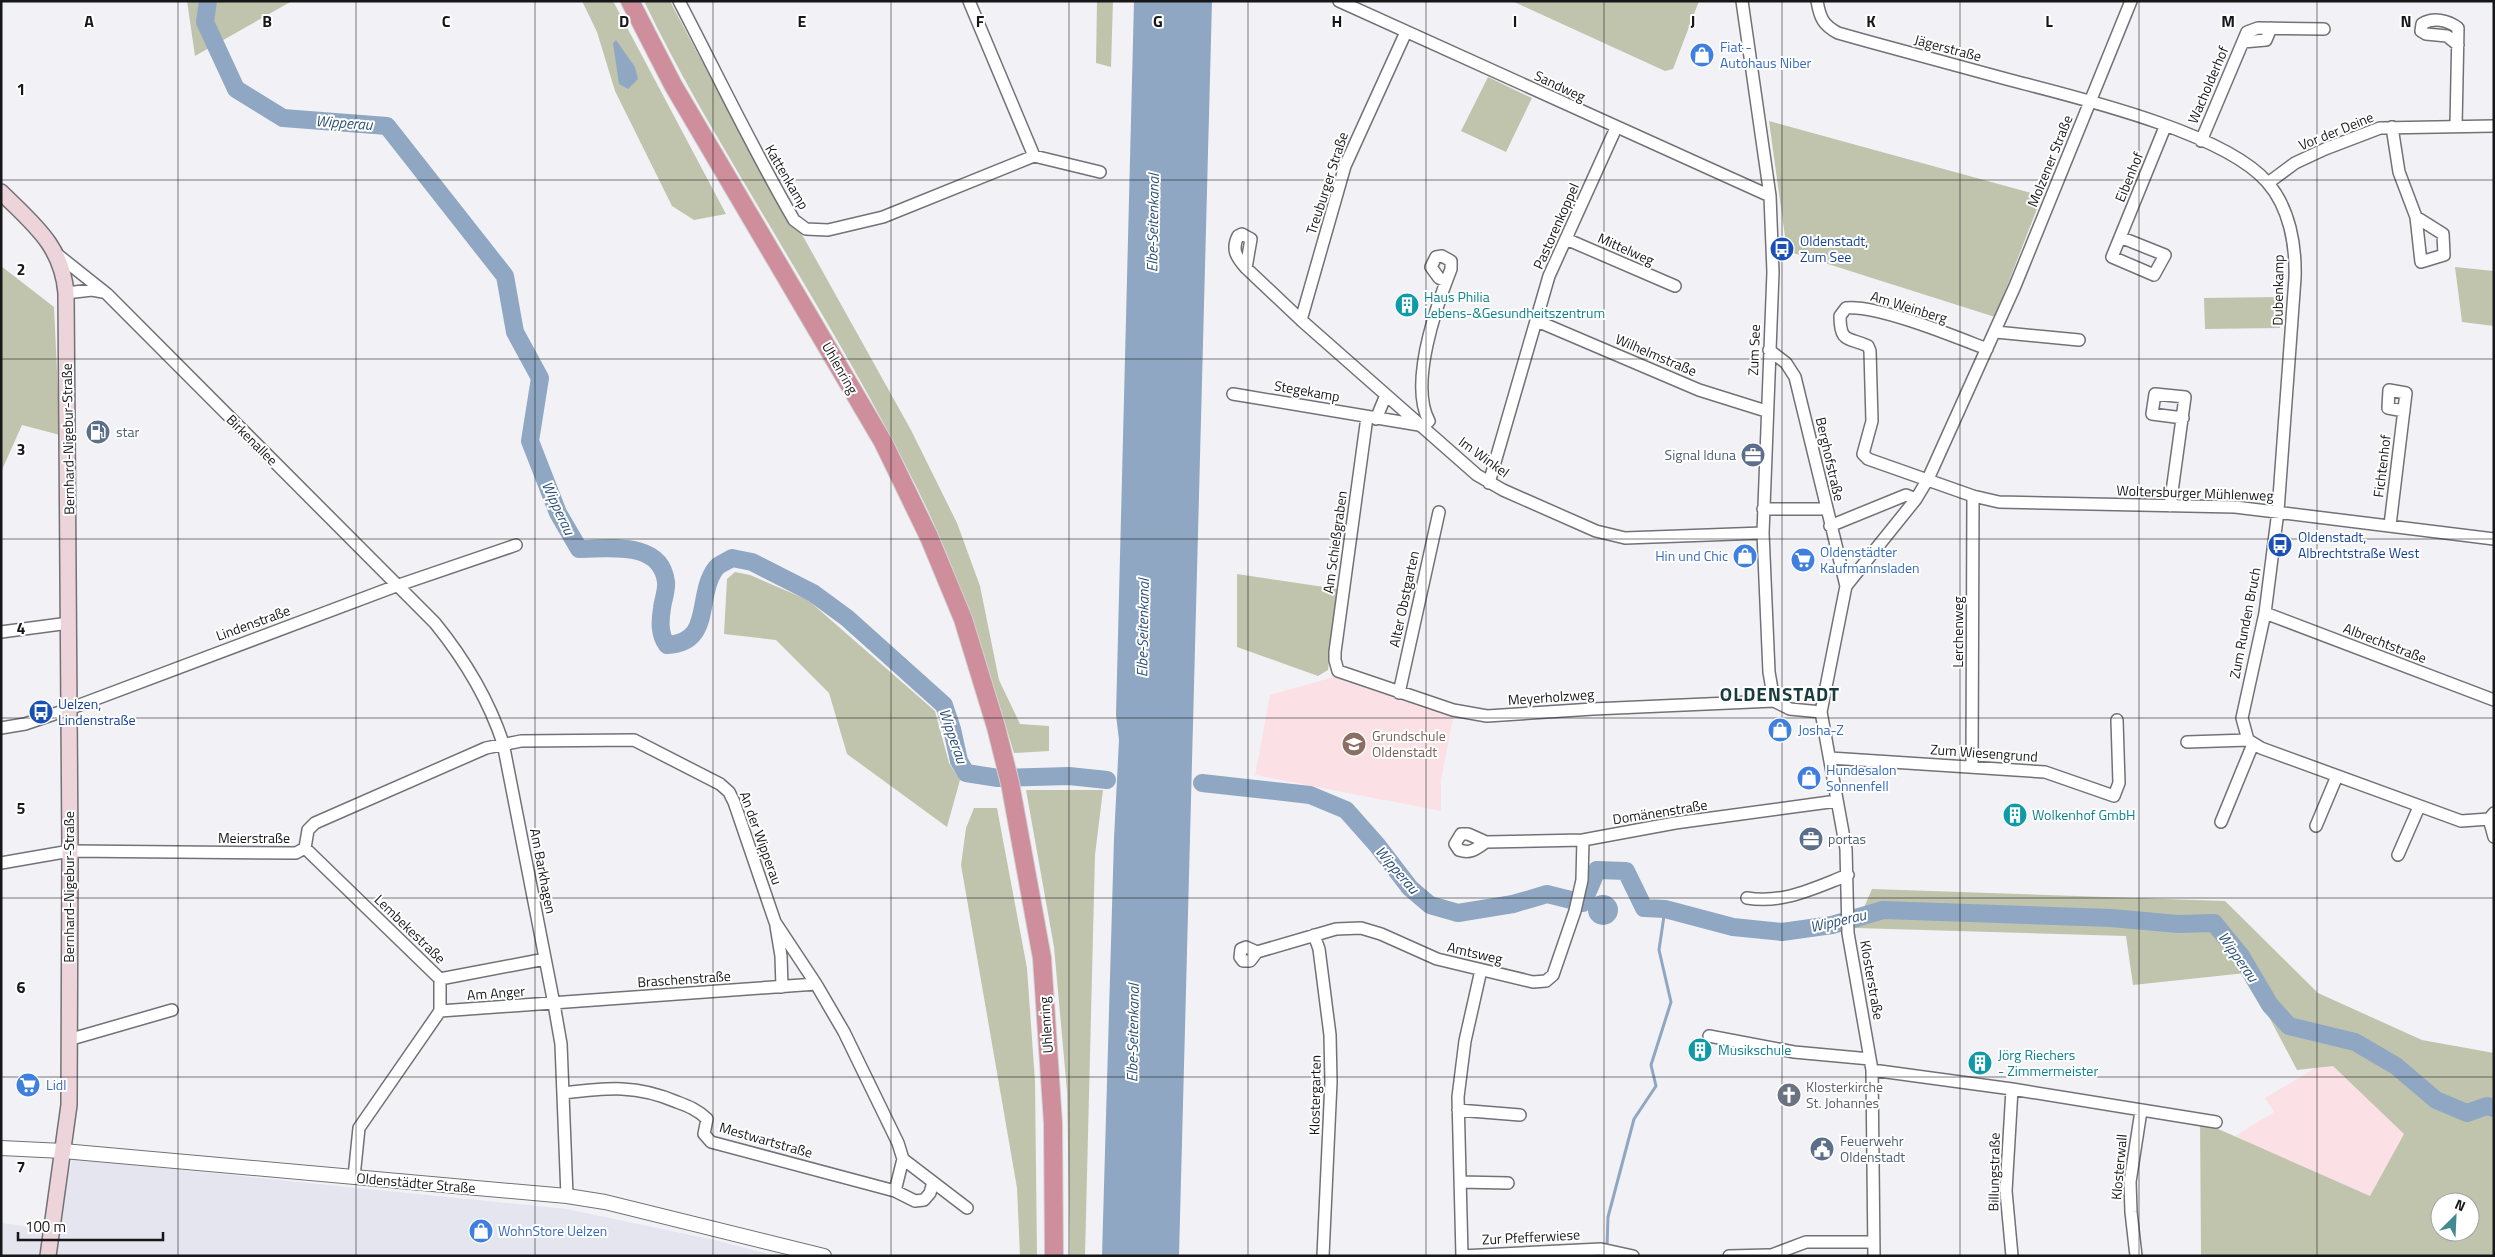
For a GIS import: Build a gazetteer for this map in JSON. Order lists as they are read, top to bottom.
{
  "streets": {
    "highway": ["Uhlenring"],
    "main road": ["Bernhard-Nigebur-Straße", "Birkenallee"],
    "street": [
      "Jägerstraße",
      "Wacholderhof",
      "Sandweg",
      "Vor der Deine",
      "Molzener Straße",
      "Kattenkamp",
      "Eibenhof",
      "Treuburger Straße",
      "Pastorenkoppel",
      "Mittelweg",
      "Dubenkamp",
      "Am Weinberg",
      "Zum See",
      "Wilhelmstraße",
      "Stegekamp",
      "Im Winkel",
      "Berghofstraße",
      "Fichtenhof",
      "Woltersburger Mühlenweg",
      "Am Schießgraben",
      "Alter Obstgarten",
      "Lindenstraße",
      "Zum Runden Bruch",
      "Lerchenweg",
      "Albrechtstraße",
      "Meyerholzweg",
      "Zum Wiesengrund",
      "Domänenstraße",
      "Meierstraße",
      "An der Wipperau",
      "Am Barkhagen",
      "Lembekestraße",
      "Amtsweg",
      "Braschenstraße",
      "Klosterstraße",
      "Am Anger",
      "Klostergarten",
      "Mestwartstraße",
      "Klosterwall",
      "Billungstraße",
      "Oldenstädter Straße",
      "Zur Pfefferwiese"
    ]
  },
  "crossings": [
    ["Jägerstraße", "Molzener Straße"],
    ["Jägerstraße", "Dubenkamp"],
    ["Wacholderhof", "Dubenkamp"],
    ["Sandweg", "Treuburger Straße"],
    ["Sandweg", "Pastorenkoppel"],
    ["Sandweg", "Zum See"],
    ["Vor der Deine", "Dubenkamp"],
    ["Molzener Straße", "Dubenkamp"],
    ["Molzener Straße", "Am Weinberg"],
    ["Molzener Straße", "Berghofstraße"],
    ["Molzener Straße", "Woltersburger Mühlenweg"],
    ["Molzener Straße", "Klosterstraße"],
    ["Eibenhof", "Dubenkamp"],
    ["Treuburger Straße", "Im Winkel"],
    ["Pastorenkoppel", "Mittelweg"],
    ["Pastorenkoppel", "Wilhelmstraße"],
    ["Pastorenkoppel", "Im Winkel"],
    ["Dubenkamp", "Woltersburger Mühlenweg"],
    ["Dubenkamp", "Zum Runden Bruch"],
    ["Am Weinberg", "Woltersburger Mühlenweg"],
    ["Zum See", "Wilhelmstraße"],
    ["Zum See", "Im Winkel"],
    ["Zum See", "Berghofstraße"],
    ["Zum See", "Meyerholzweg"],
    ["Stegekamp", "Im Winkel"],
    ["Stegekamp", "Am Schießgraben"],
    ["Bernhard-Nigebur-Straße", "Birkenallee"],
    ["Bernhard-Nigebur-Straße", "Lindenstraße"],
    ["Bernhard-Nigebur-Straße", "Meierstraße"],
    ["Bernhard-Nigebur-Straße", "Oldenstädter Straße"],
    ["Birkenallee", "Lindenstraße"],
    ["Birkenallee", "Am Barkhagen"],
    ["Fichtenhof", "Woltersburger Mühlenweg"],
    ["Woltersburger Mühlenweg", "Zum Runden Bruch"],
    ["Woltersburger Mühlenweg", "Lerchenweg"],
    ["Am Schießgraben", "Meyerholzweg"],
    ["Alter Obstgarten", "Meyerholzweg"],
    ["Lindenstraße", "Am Barkhagen"],
    ["Zum Runden Bruch", "Albrechtstraße"],
    ["Lerchenweg", "Zum Wiesengrund"],
    ["Zum Wiesengrund", "Klosterstraße"],
    ["Domänenstraße", "Amtsweg"],
    ["Domänenstraße", "Klosterstraße"],
    ["Meierstraße", "An der Wipperau"],
    ["Meierstraße", "Am Barkhagen"],
    ["Meierstraße", "Lembekestraße"],
    ["An der Wipperau", "Am Barkhagen"],
    ["An der Wipperau", "Braschenstraße"],
    ["An der Wipperau", "Mestwartstraße"],
    ["Am Barkhagen", "Braschenstraße"],
    ["Am Barkhagen", "Am Anger"],
    ["Am Barkhagen", "Mestwartstraße"],
    ["Am Barkhagen", "Oldenstädter Straße"],
    ["Lembekestraße", "Am Anger"],
    ["Amtsweg", "Klostergarten"],
    ["Braschenstraße", "Am Anger"]
  ],
  "districts": ["OLDENSTADT"],
  "water": ["Wipperau", "Elbe-Seitenkanal"],
  "places": {
    "shop": [
      "Fiat - Autohaus Niber",
      "Hin und Chic",
      "Josha-Z",
      "Hundesalon Sonnenfell",
      "WohnStore Uelzen"
    ],
    "bus stop": ["Oldenstadt, Zum See", "Oldenstadt, Albrechtstraße West", "Uelzen, Lindenstraße"],
    "building": [
      "Haus Philia Lebens-&Gesundheitszentrum",
      "Wolkenhof GmbH",
      "Musikschule",
      "Jörg Riechers - Zimmermeister"
    ],
    "fuel station": ["star"],
    "office": ["Signal Iduna", "portas"],
    "supermarket": ["Oldenstädter Kaufmannsladen", "Lidl"],
    "school or university": ["Grundschule Oldenstadt"],
    "church": ["Klosterkirche St. Johannes"],
    "public building": ["Feuerwehr Oldenstadt"]
  },
  "scale_bar": "100 m",
  "north": "top right",
  "grid": {
    "columns": [
      "A",
      "B",
      "C",
      "D",
      "E",
      "F",
      "G",
      "H",
      "I",
      "J",
      "K",
      "L",
      "M",
      "N"
    ],
    "rows": [
      "1",
      "2",
      "3",
      "4",
      "5",
      "6",
      "7"
    ]
  }
}
